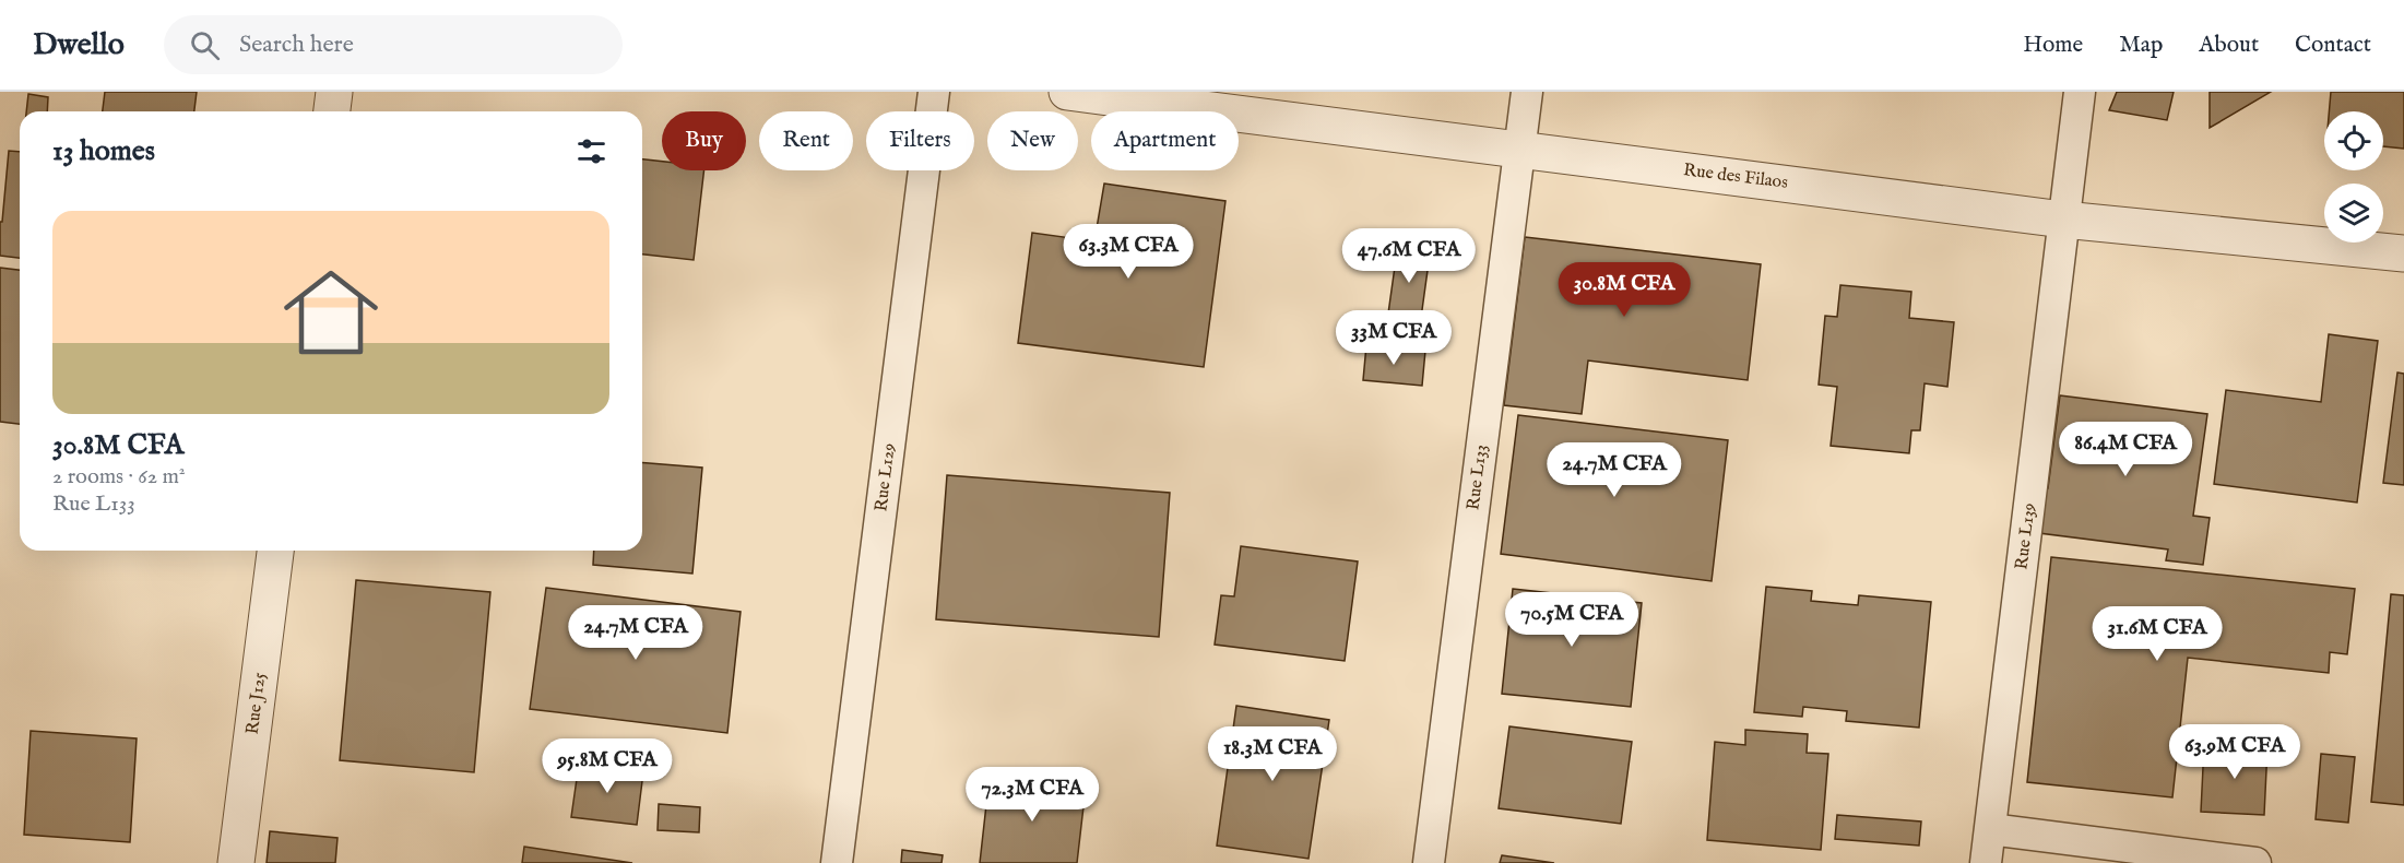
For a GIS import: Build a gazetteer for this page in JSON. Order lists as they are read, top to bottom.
{
  "streets": {
    "street": [
      "Rue des Filaos",
      "Rue L129",
      "Rue L133",
      "Rue L139",
      "Rue J125"
    ]
  },
  "crossings": [
    ["Rue des Filaos", "Rue L133"],
    ["Rue des Filaos", "Rue L139"]
  ],
  "page": {
    "header": "Dwello",
    "search": "Search here",
    "nav": [
      "Home",
      "Map",
      "About",
      "Contact"
    ],
    "chip": [
      "Buy",
      "Rent",
      "Filters",
      "New",
      "Apartment"
    ],
    "heading": "13 homes",
    "list": [
      {
        "name": "30.8M CFA",
        "note": "2 rooms · 62 m² · Rue L133"
      }
    ],
    "price": [
      "63.3M CFA",
      "47.6M CFA",
      "30.8M CFA",
      "33M CFA",
      "86.4M CFA",
      "24.7M CFA",
      "70.5M CFA",
      "24.7M CFA",
      "31.6M CFA",
      "63.9M CFA",
      "18.3M CFA",
      "95.8M CFA",
      "72.3M CFA"
    ]
  }
}
